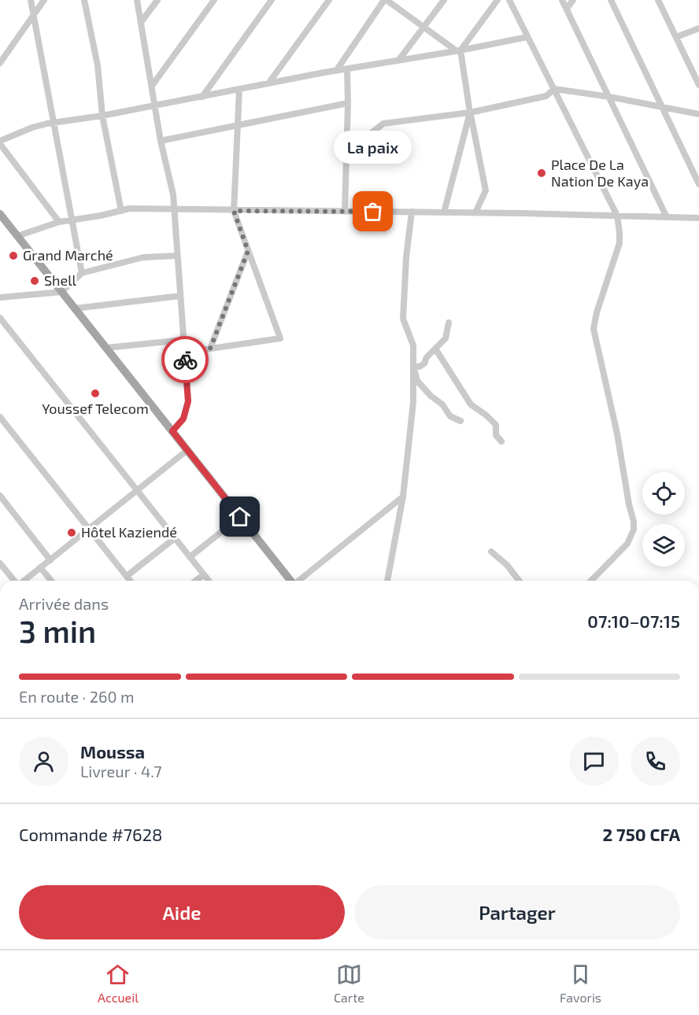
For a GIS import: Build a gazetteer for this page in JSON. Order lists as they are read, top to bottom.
{
  "places": [
    "Place De La Nation De Kaya",
    "La paix",
    "Grand Marché",
    "Shell",
    "Youssef Telecom",
    "Hôtel Kaziendé"
  ],
  "page": {
    "bubble": "La paix",
    "heading": ["3 min", "Arrivée dans", "07:10–07:15"],
    "panel": [
      "Moussa",
      "Livreur · 4.7",
      "Commande #7628",
      "2 750 CFA"
    ],
    "bar": "En route · 260 m",
    "buttons": ["Aide", "Partager"],
    "tabs": ["Accueil", "Carte", "Favoris"]
  }
}
